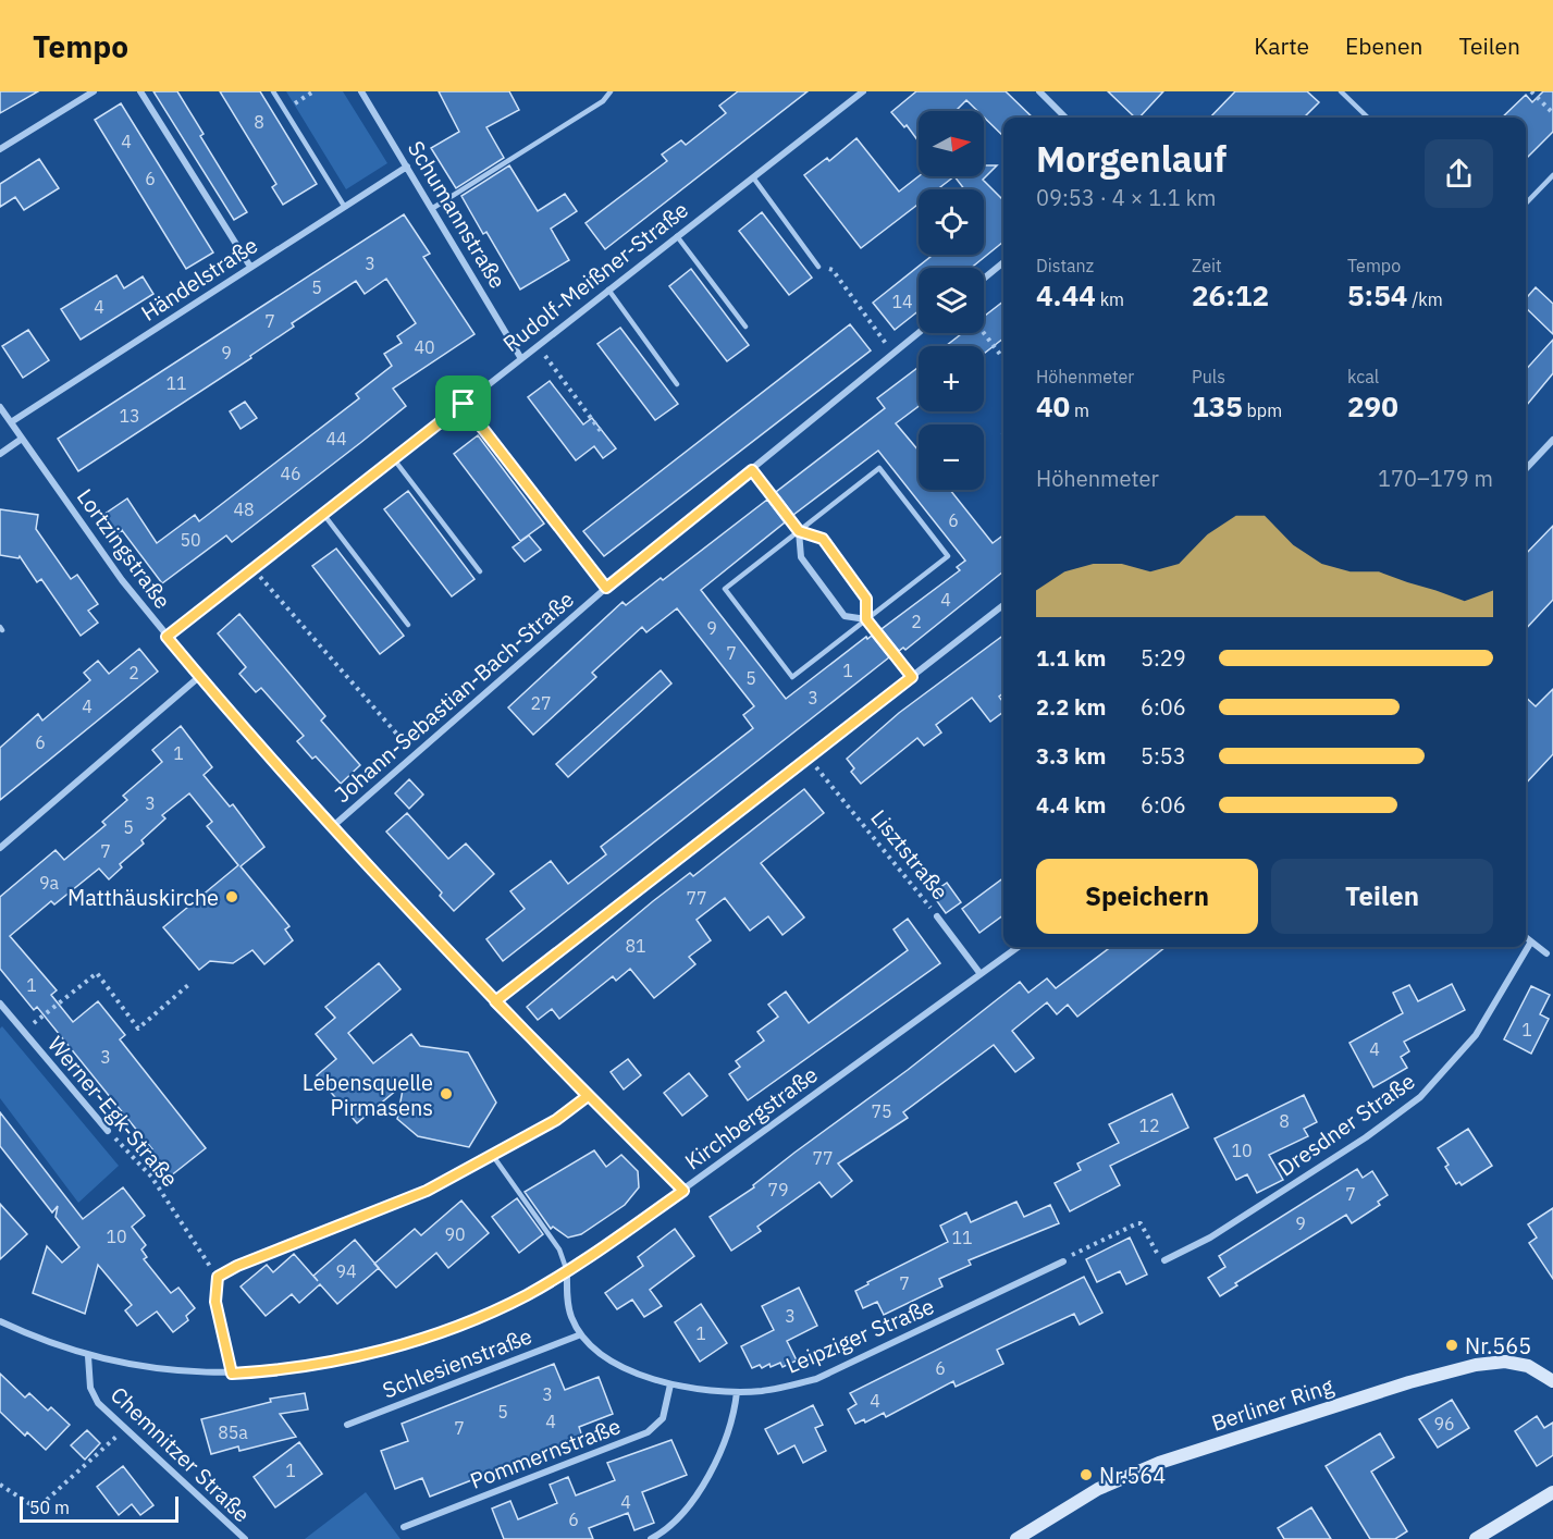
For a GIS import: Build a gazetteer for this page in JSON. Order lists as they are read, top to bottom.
{
  "streets": {
    "street": [
      "Schumannstraße",
      "Rudolf-Meißner-Straße",
      "Händelstraße",
      "Lortzingstraße",
      "Johann-Sebastian-Bach-Straße",
      "Lisztstraße",
      "Werner-Egk-Straße",
      "Kirchbergstraße",
      "Dresdner Straße",
      "Leipziger Straße",
      "Schlesienstraße",
      "Berliner Ring",
      "Pommernstraße",
      "Chemnitzer Straße"
    ]
  },
  "crossings": [
    ["Schumannstraße", "Rudolf-Meißner-Straße"],
    ["Schumannstraße", "Händelstraße"],
    ["Rudolf-Meißner-Straße", "Lortzingstraße"],
    ["Händelstraße", "Lortzingstraße"],
    ["Lortzingstraße", "Johann-Sebastian-Bach-Straße"],
    ["Lortzingstraße", "Kirchbergstraße"],
    ["Lisztstraße", "Kirchbergstraße"],
    ["Kirchbergstraße", "Leipziger Straße"],
    ["Kirchbergstraße", "Chemnitzer Straße"],
    ["Leipziger Straße", "Schlesienstraße"],
    ["Leipziger Straße", "Pommernstraße"]
  ],
  "places": [
    "Matthäuskirche",
    "Lebensquelle Pirmasens",
    "Nr.565",
    "Nr.564"
  ],
  "house_numbers": [
    "8",
    "4",
    "6",
    "3",
    "5",
    "14",
    "4",
    "7",
    "40",
    "9",
    "11",
    "13",
    "44",
    "46",
    "48",
    "6",
    "50",
    "4",
    "2",
    "9",
    "7",
    "1",
    "2",
    "5",
    "3",
    "27",
    "4",
    "6",
    "1",
    "3",
    "5",
    "7",
    "9a",
    "77",
    "81",
    "1",
    "1",
    "4",
    "3",
    "75",
    "8",
    "12",
    "10",
    "77",
    "79",
    "7",
    "9",
    "90",
    "10",
    "11",
    "94",
    "7",
    "3",
    "1",
    "6",
    "3",
    "4",
    "5",
    "4",
    "96",
    "7",
    "85a",
    "1",
    "4",
    "6"
  ],
  "scale_bar": "50 m",
  "north": "right",
  "page": {
    "header": "Tempo",
    "nav": ["Karte", "Ebenen", "Teilen"],
    "map_buttons": ["+", "−"],
    "heading": ["Morgenlauf", "09:53 · 4 × 1.1 km"],
    "stats": [
      ["Distanz", "4.44 km"],
      ["Zeit", "26:12"],
      ["Tempo", "5:54 /km"],
      ["Höhenmeter", "40 m"],
      ["Puls", "135 bpm"],
      ["kcal", "290"]
    ],
    "chart": ["Höhenmeter", "170–179 m"],
    "list": [
      {
        "name": "1.1 km",
        "note": "5:29"
      },
      {
        "name": "2.2 km",
        "note": "6:06"
      },
      {
        "name": "3.3 km",
        "note": "5:53"
      },
      {
        "name": "4.4 km",
        "note": "6:06"
      }
    ],
    "buttons": ["Speichern", "Teilen"],
    "scale": "50 m"
  }
}
